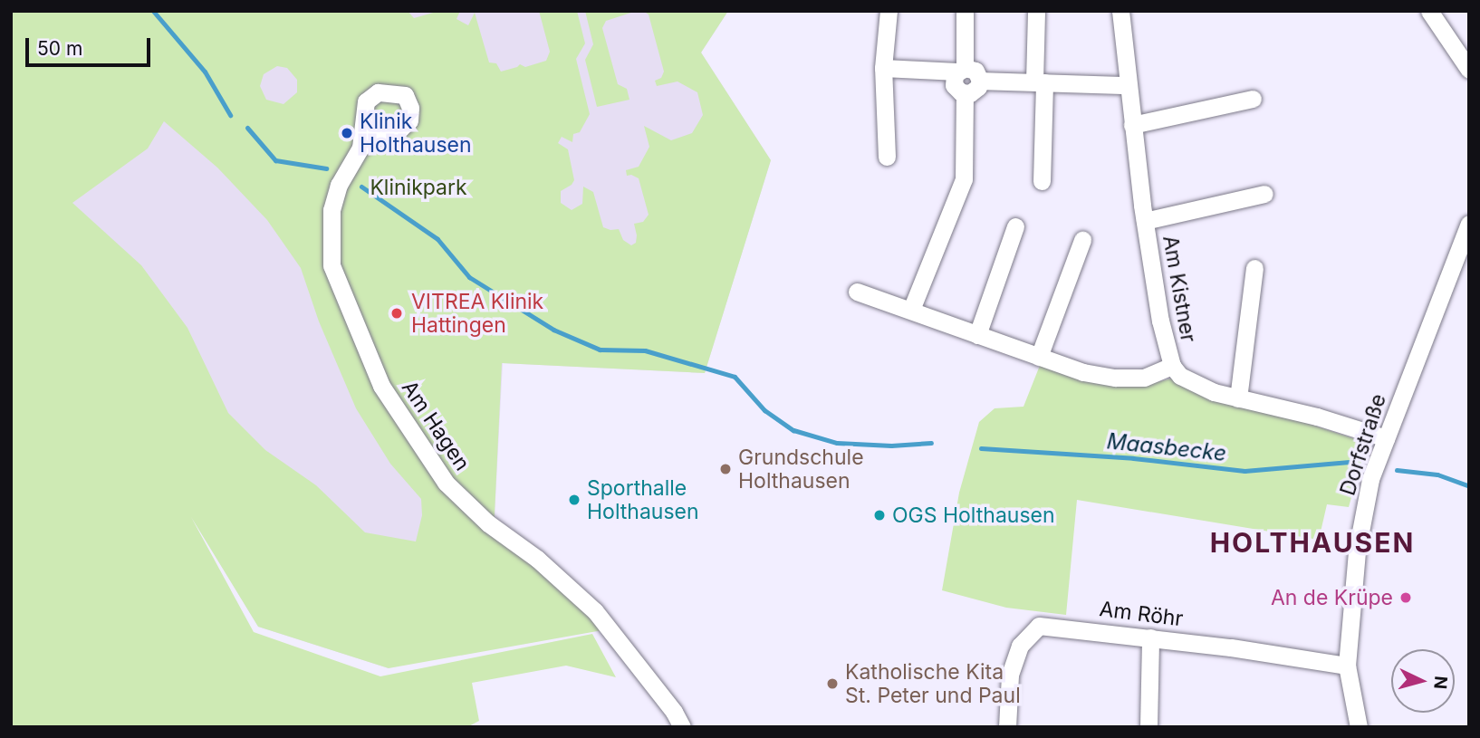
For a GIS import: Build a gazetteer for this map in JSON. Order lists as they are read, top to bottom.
{
  "streets": {
    "street": [
      "Am Kistner",
      "Am Hagen",
      "Dorfstraße",
      "Am Röhr"
    ]
  },
  "crossings": [
    ["Am Kistner", "Dorfstraße"],
    ["Dorfstraße", "Am Röhr"]
  ],
  "districts": ["HOLTHAUSEN"],
  "water": ["Maasbecke"],
  "parks": ["Klinikpark"],
  "places": [
    "Klinik Holthausen",
    "VITREA Klinik Hattingen",
    "Grundschule Holthausen",
    "Sporthalle Holthausen",
    "OGS Holthausen",
    "An de Krüpe",
    "Katholische Kita St. Peter und Paul"
  ],
  "scale_bar": "50 m",
  "north": "right"
}
